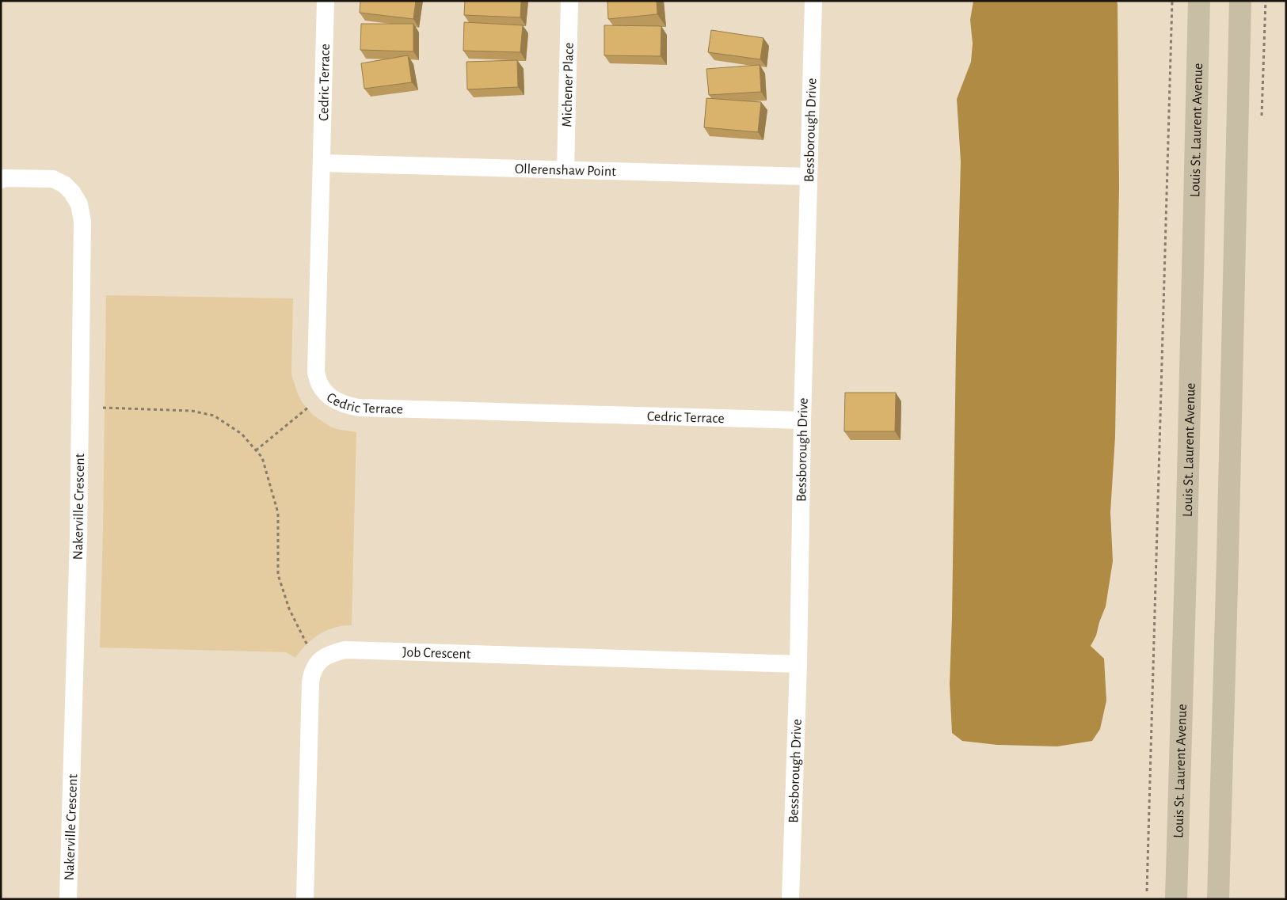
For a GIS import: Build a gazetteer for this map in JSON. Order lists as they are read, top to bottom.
{
  "streets": {
    "main road": ["Louis St. Laurent Avenue"],
    "street": [
      "Cedric Terrace",
      "Michener Place",
      "Bessborough Drive",
      "Ollerenshaw Point",
      "Nakerville Crescent",
      "Job Crescent"
    ]
  },
  "crossings": [
    ["Cedric Terrace", "Bessborough Drive"],
    ["Cedric Terrace", "Ollerenshaw Point"],
    ["Michener Place", "Ollerenshaw Point"],
    ["Bessborough Drive", "Ollerenshaw Point"],
    ["Bessborough Drive", "Job Crescent"]
  ]
}
